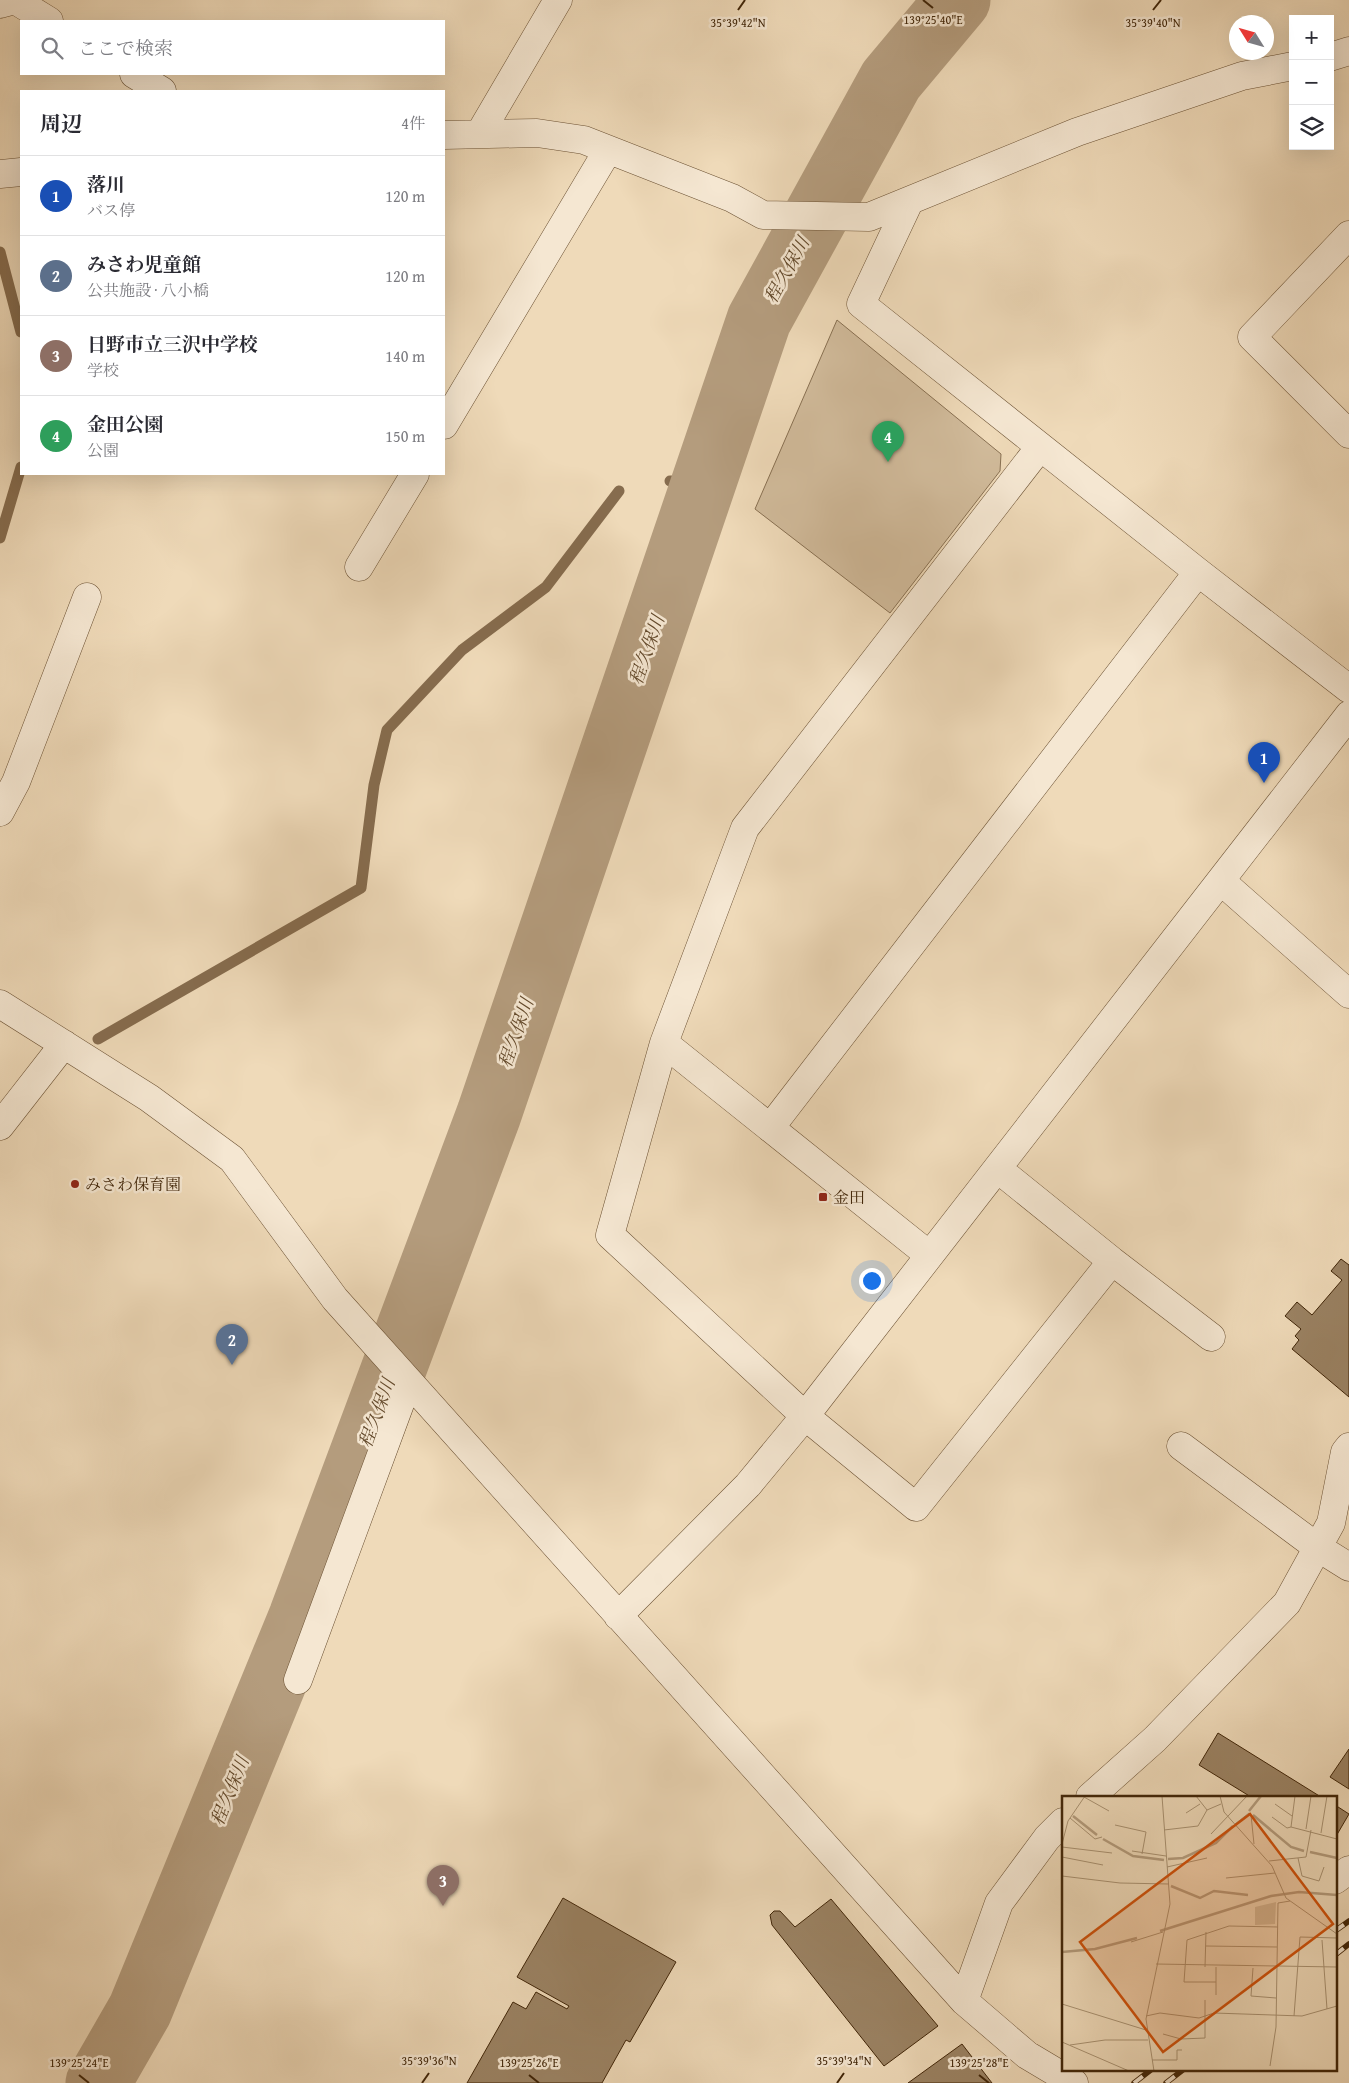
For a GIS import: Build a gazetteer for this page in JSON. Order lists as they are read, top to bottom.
{
  "water": ["程久保川"],
  "places": {
    "other": ["みさわ保育園"],
    "transit": ["金田"]
  },
  "north": "top left",
  "page": {
    "map_buttons": ["+", "−"],
    "search": "ここで検索",
    "heading": ["周辺", "4件"],
    "list": [
      {
        "mark": "1",
        "name": "落川",
        "note": "バス停",
        "value": "120 m"
      },
      {
        "mark": "2",
        "name": "みさわ児童館",
        "note": "公共施設 · 八小橋",
        "value": "120 m"
      },
      {
        "mark": "3",
        "name": "日野市立三沢中学校",
        "note": "学校",
        "value": "140 m"
      },
      {
        "mark": "4",
        "name": "金田公園",
        "note": "公園",
        "value": "150 m"
      }
    ],
    "pins": [
      "4",
      "1",
      "2",
      "3"
    ]
  },
  "coordinates": [
    "139°25'40\"E",
    "35°39'42\"N",
    "35°39'40\"N",
    "35°39'36\"N",
    "35°39'34\"N",
    "139°25'24\"E",
    "139°25'26\"E",
    "139°25'28\"E"
  ]
}
